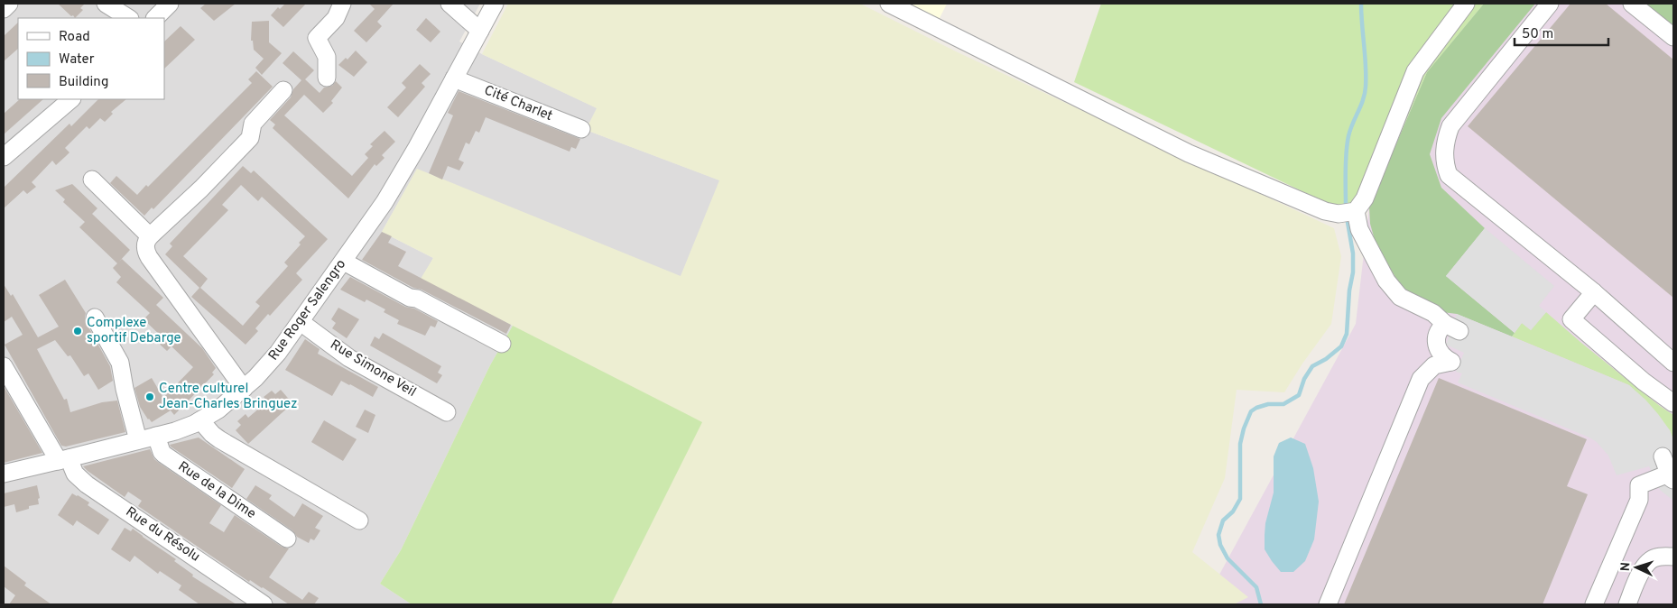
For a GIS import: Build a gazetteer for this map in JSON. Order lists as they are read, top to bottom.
{
  "streets": {
    "street": [
      "Cité Charlet",
      "Rue Roger Salengro",
      "Rue Simone Veil",
      "Rue de la Dime",
      "Rue du Résolu"
    ]
  },
  "crossings": [
    ["Cité Charlet", "Rue Roger Salengro"],
    ["Rue Roger Salengro", "Rue Simone Veil"],
    ["Rue Roger Salengro", "Rue de la Dime"],
    ["Rue Roger Salengro", "Rue du Résolu"]
  ],
  "places": ["Complexe sportif Debarge", "Centre culturel Jean-Charles Bringuez"],
  "legend": ["Road", "Water", "Building"],
  "scale_bar": "50 m",
  "north": "left"
}
